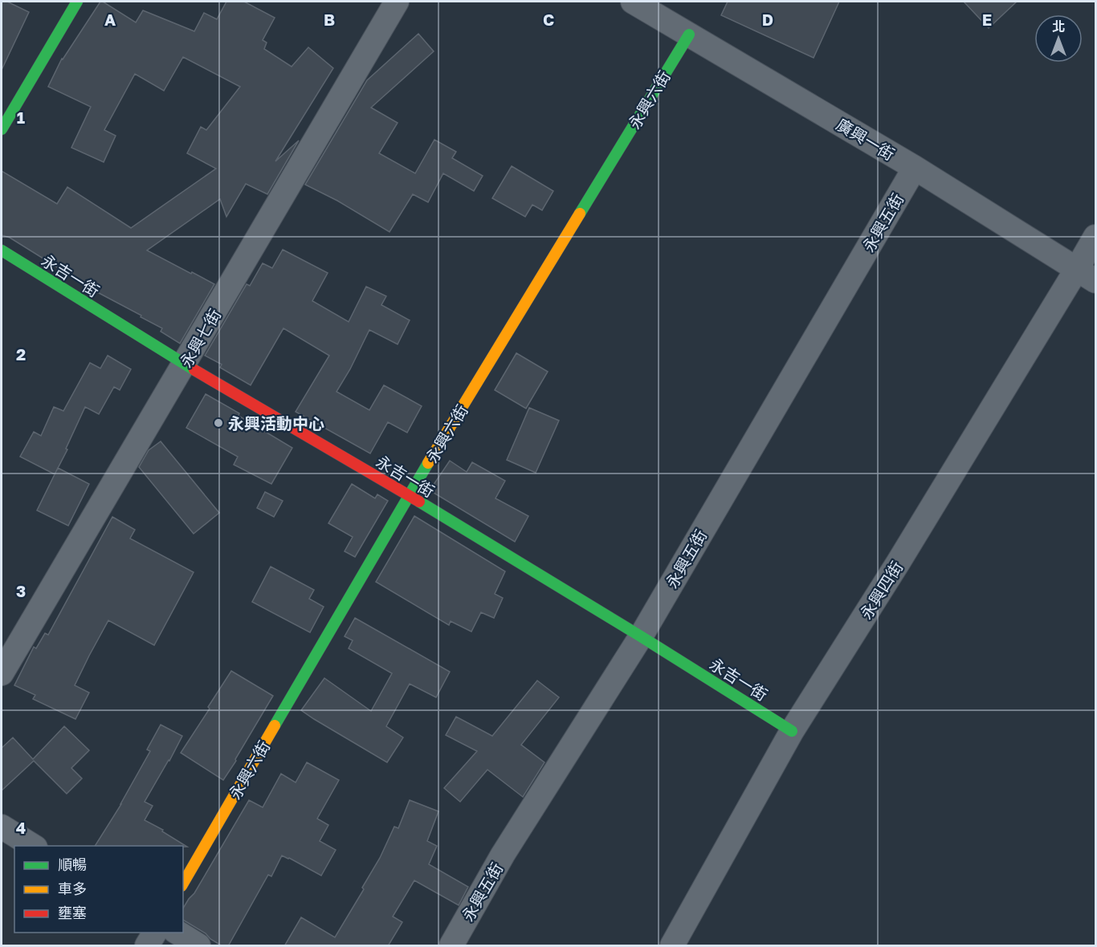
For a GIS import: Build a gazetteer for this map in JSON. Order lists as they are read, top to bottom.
{
  "streets": {
    "street": [
      "永興六街",
      "廣興一街",
      "永興五街",
      "永吉一街",
      "永興七街",
      "永興四街"
    ]
  },
  "crossings": [
    ["永興六街", "廣興一街"],
    ["永興六街", "永吉一街"],
    ["廣興一街", "永興五街"],
    ["廣興一街", "永興四街"],
    ["永興五街", "永吉一街"],
    ["永吉一街", "永興七街"],
    ["永吉一街", "永興四街"]
  ],
  "places": ["永興活動中心"],
  "legend": ["順暢", "車多", "壅塞"],
  "north": "top",
  "grid": {
    "columns": [
      "A",
      "B",
      "C",
      "D",
      "E"
    ],
    "rows": [
      "1",
      "2",
      "3",
      "4"
    ]
  }
}
